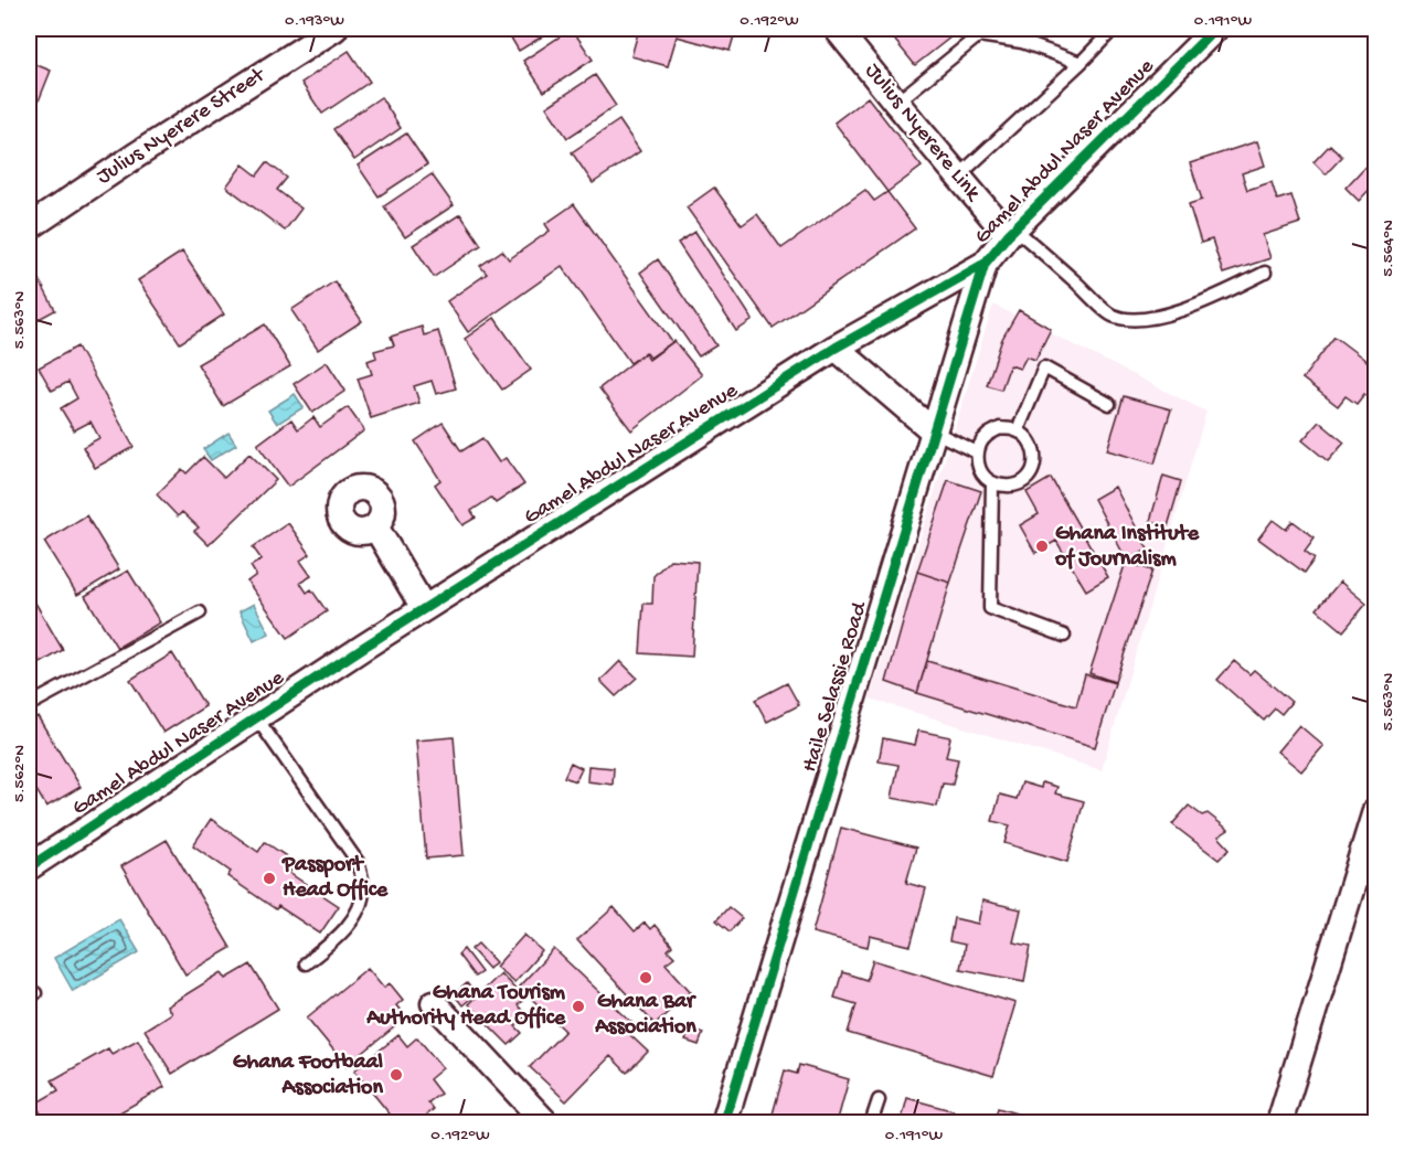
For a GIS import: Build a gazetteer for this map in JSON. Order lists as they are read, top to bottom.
{
  "streets": {
    "street": [
      "Julius Nyerere Street",
      "Julius Nyerere Link",
      "Gamel Abdul Naser Avenue",
      "Haile Selassie Road"
    ]
  },
  "crossings": [
    ["Julius Nyerere Link", "Gamel Abdul Naser Avenue"],
    ["Gamel Abdul Naser Avenue", "Haile Selassie Road"]
  ],
  "places": [
    "Ghana Institute of Journalism",
    "Passport Head Office",
    "Ghana Bar Association",
    "Ghana Tourism Authority Head Office",
    "Ghana Footbaal Association"
  ],
  "coordinates": [
    "0.193°W",
    "0.192°W",
    "0.191°W",
    "5.564°N",
    "5.563°N",
    "5.562°N"
  ]
}
